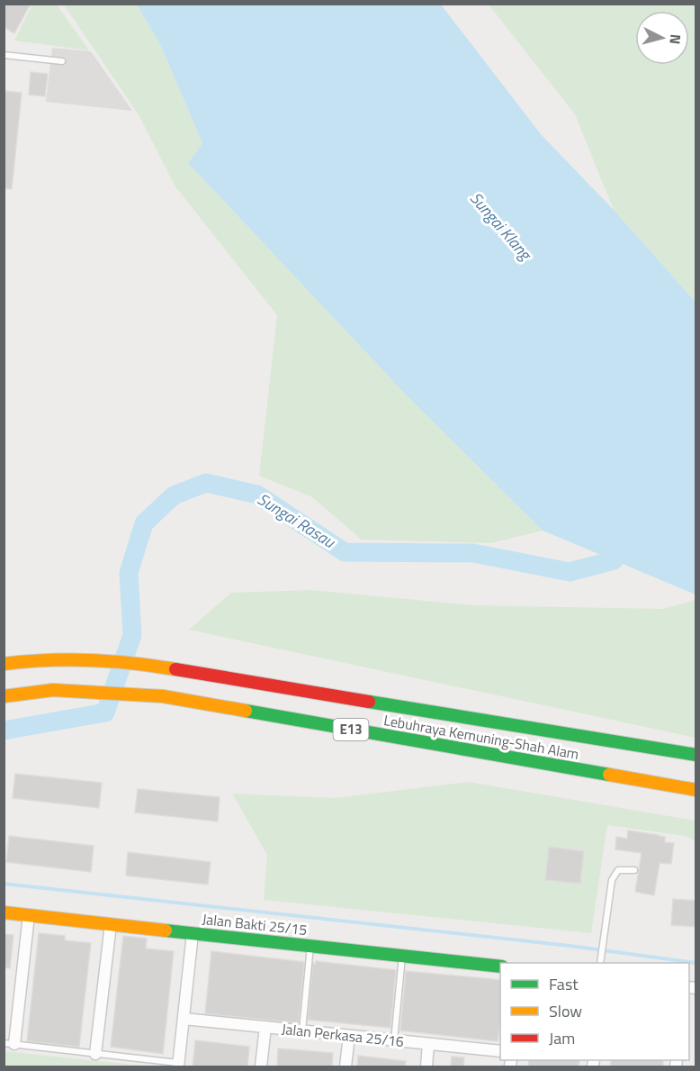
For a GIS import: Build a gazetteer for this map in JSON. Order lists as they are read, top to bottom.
{
  "streets": {
    "main road": ["E13", "Lebuhraya Kemuning-Shah Alam", "Jalan Bakti 25/15"],
    "street": ["Jalan Perkasa 25/16"]
  },
  "water": ["Sungai Klang", "Sungai Rasau"],
  "legend": ["Fast", "Slow", "Jam"],
  "north": "right"
}
